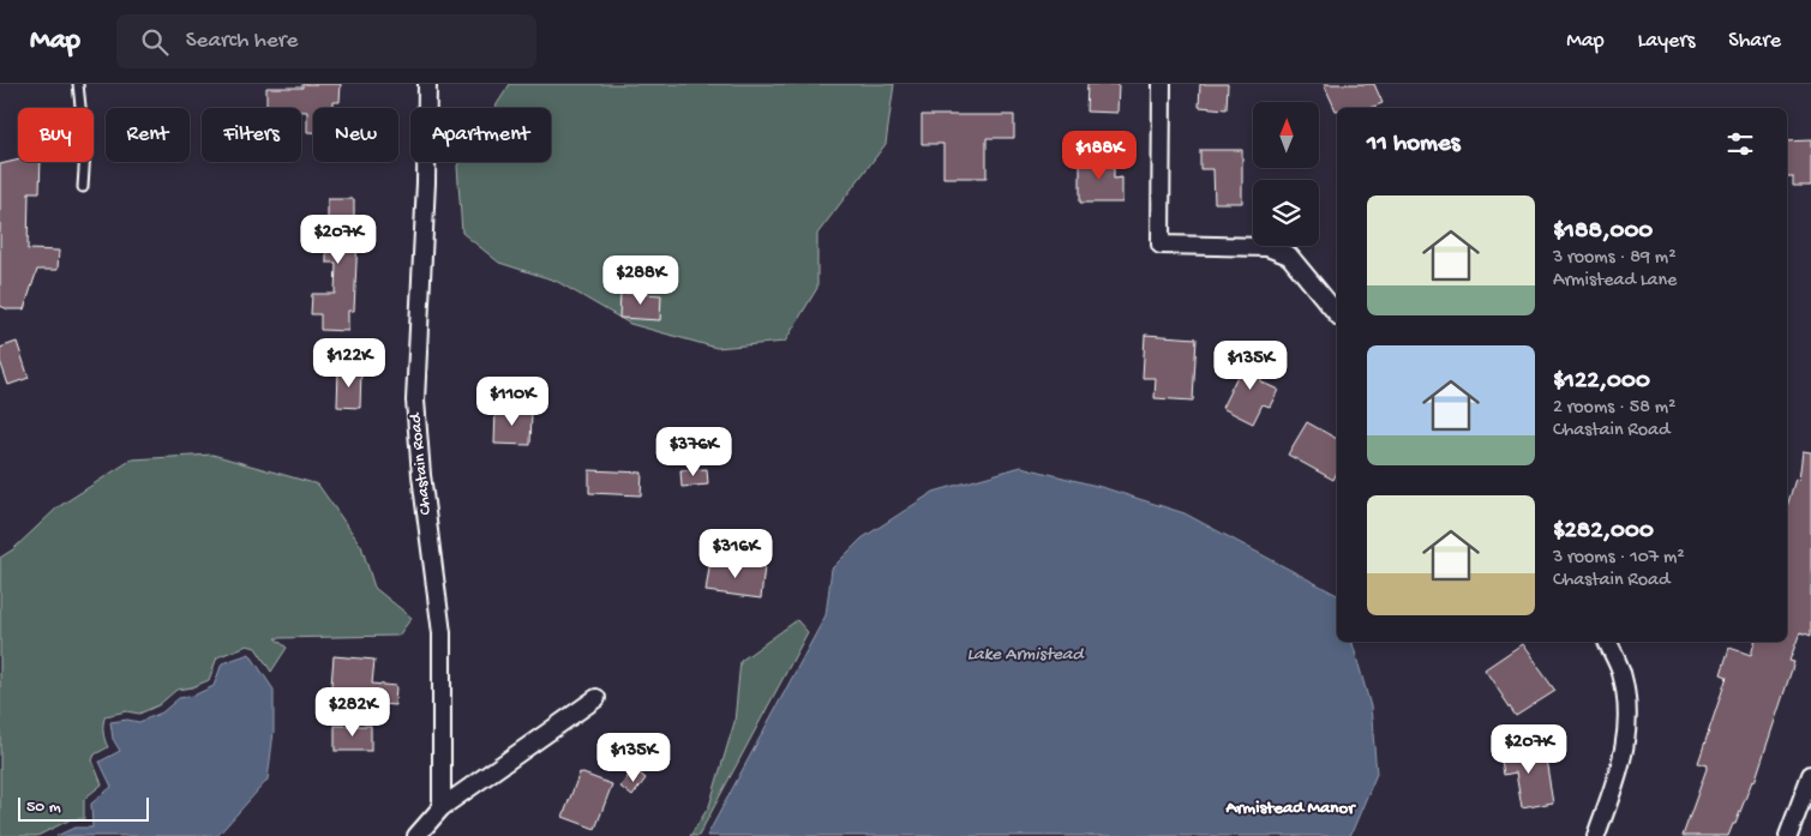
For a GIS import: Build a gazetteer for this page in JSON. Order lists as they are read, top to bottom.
{
  "streets": {
    "street": ["Chastain Road"]
  },
  "districts": ["Armistead Manor"],
  "water": ["Lake Armistead"],
  "scale_bar": "50 m",
  "north": "top",
  "page": {
    "header": "Map",
    "search": "Search here",
    "nav": ["Map", "Layers", "Share"],
    "chip": [
      "Buy",
      "Rent",
      "Filters",
      "New",
      "Apartment"
    ],
    "heading": "11 homes",
    "price": [
      "$188K",
      "$207K",
      "$288K",
      "$122K",
      "$135K",
      "$110K",
      "$376K",
      "$316K",
      "$282K",
      "$207K",
      "$135K"
    ],
    "list": [
      {
        "name": "$188,000",
        "note": "3 rooms · 89 m² · Armistead Lane"
      },
      {
        "name": "$122,000",
        "note": "2 rooms · 58 m² · Chastain Road"
      },
      {
        "name": "$282,000",
        "note": "3 rooms · 107 m² · Chastain Road"
      }
    ],
    "scale": "50 m"
  }
}
